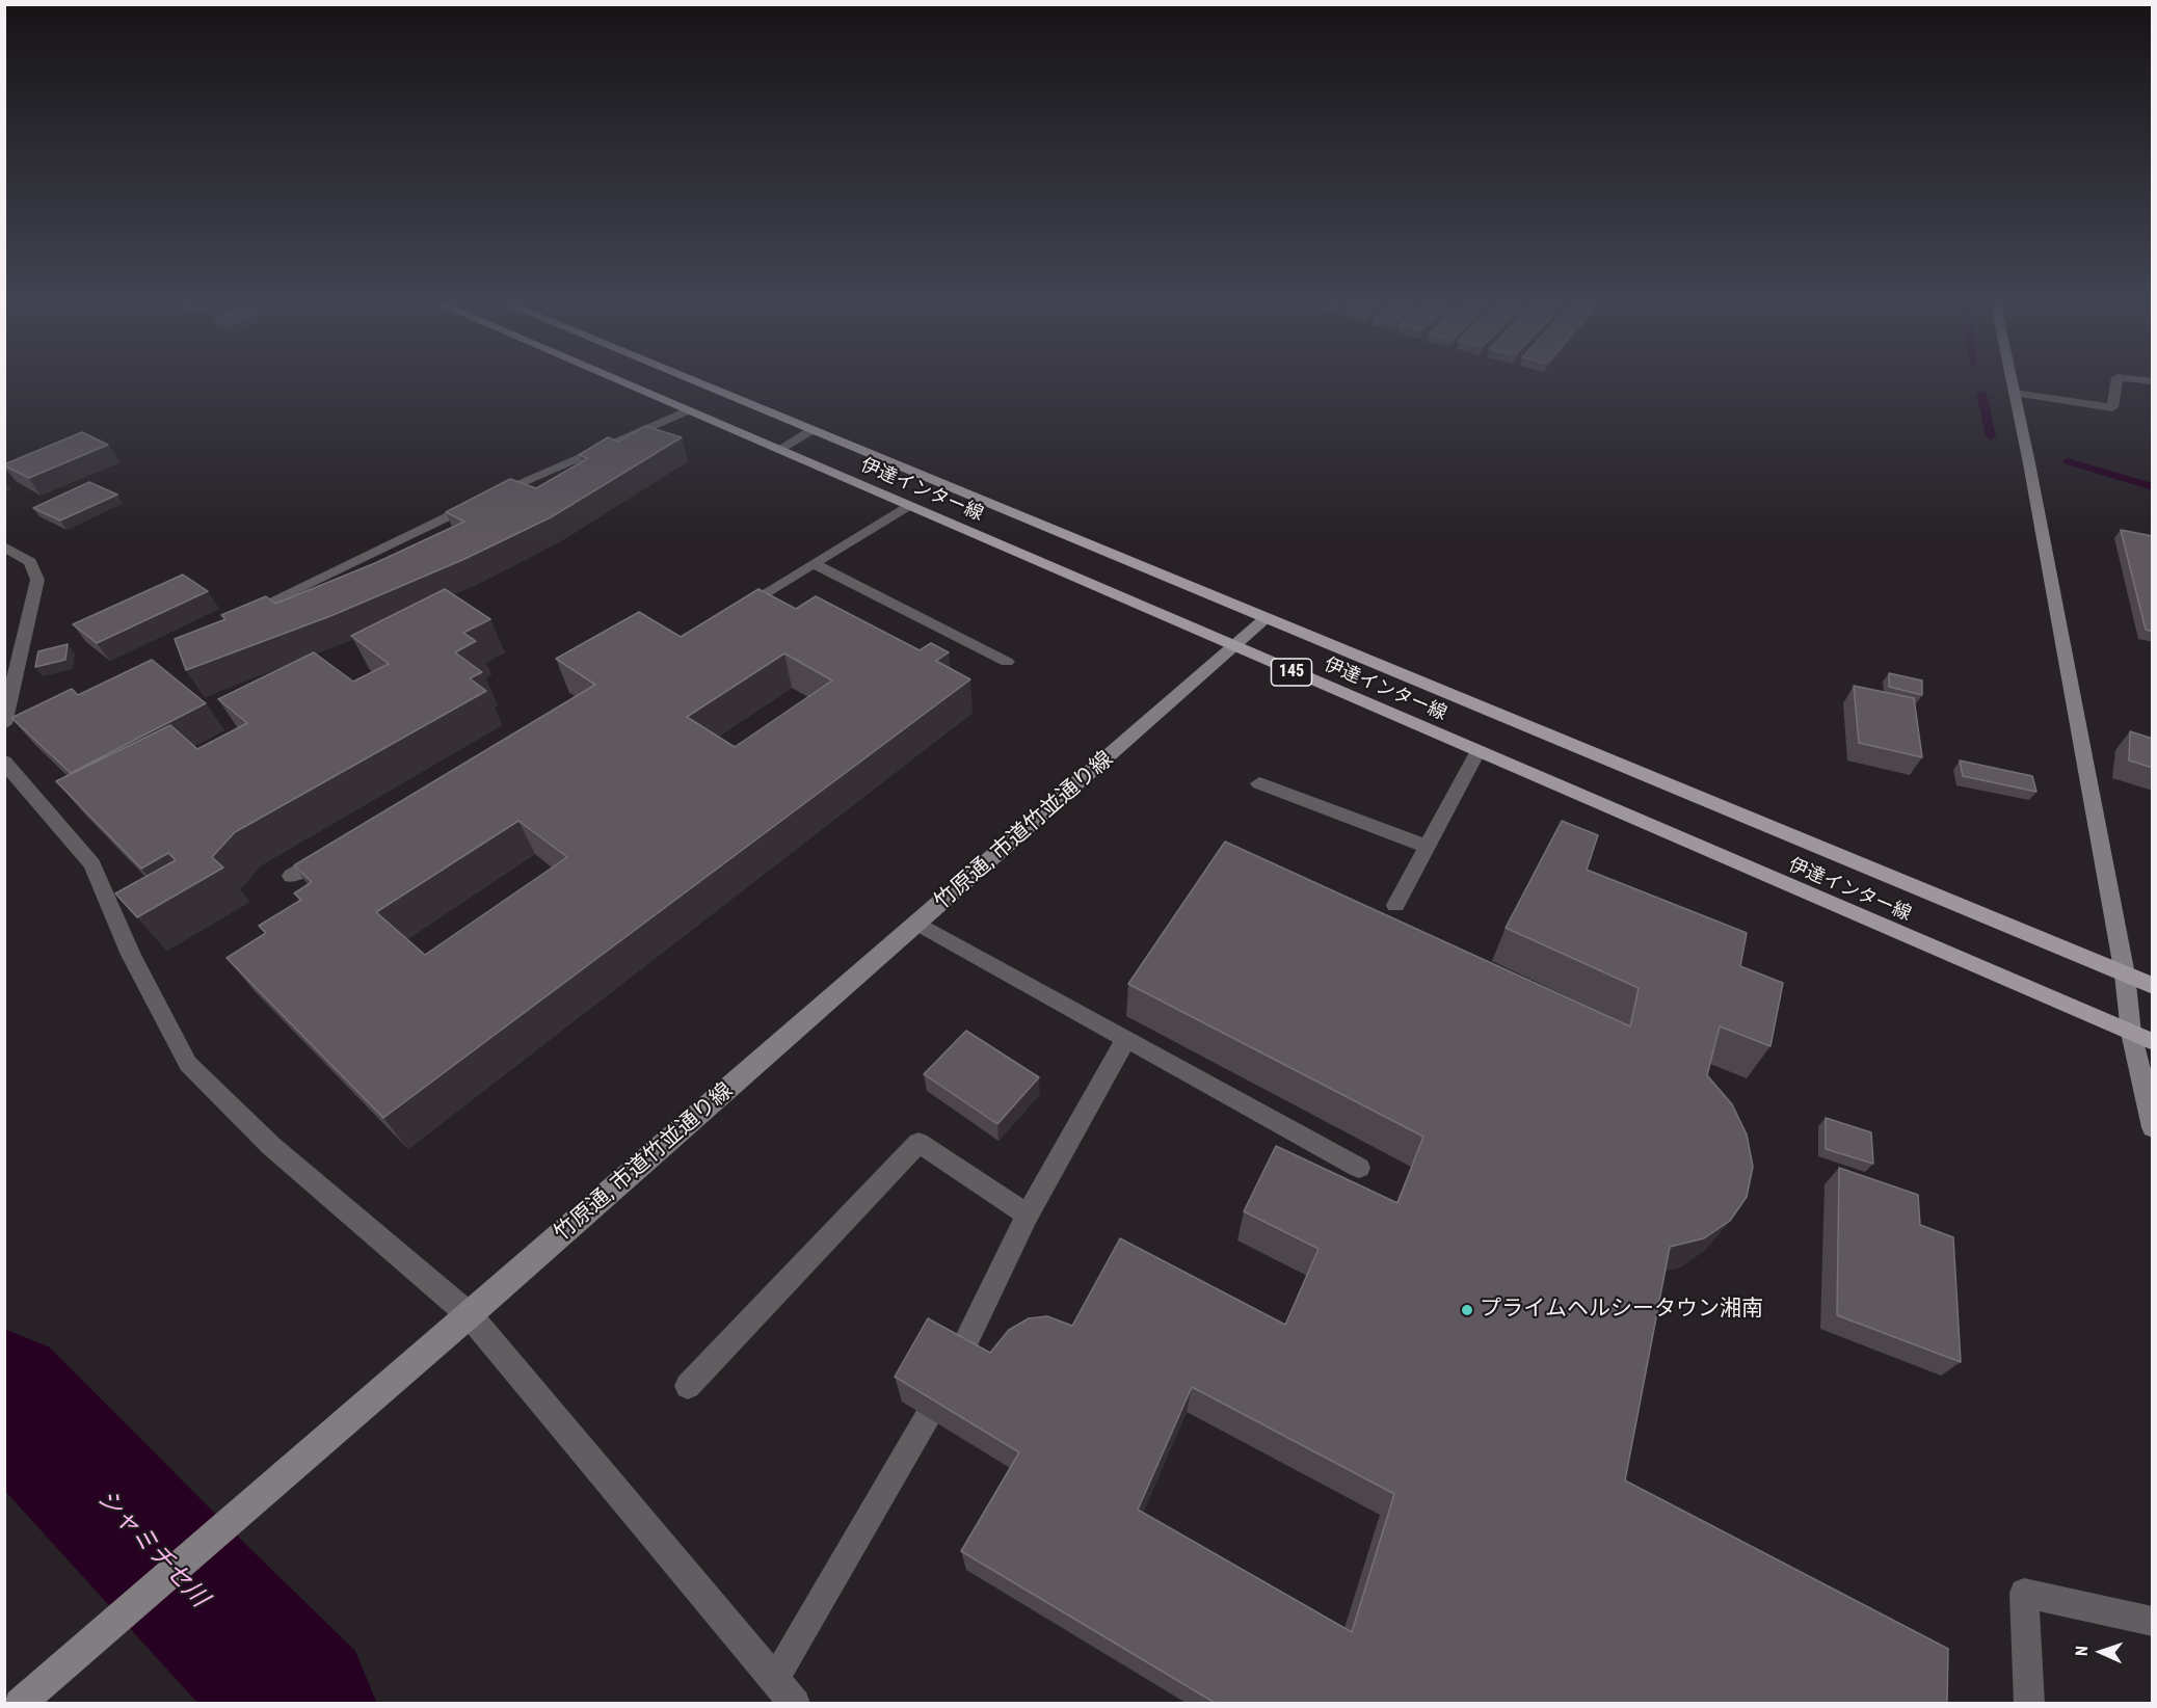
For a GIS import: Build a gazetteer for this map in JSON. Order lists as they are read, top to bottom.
{
  "streets": {
    "main road": ["伊達インター線", "145"],
    "street": ["竹原通, 市道竹並通り線"]
  },
  "crossings": [
    ["伊達インター線", "竹原通, 市道竹並通り線"]
  ],
  "water": ["シャミチセ川"],
  "places": ["プライムヘルシータウン湘南"],
  "north": "left"
}
